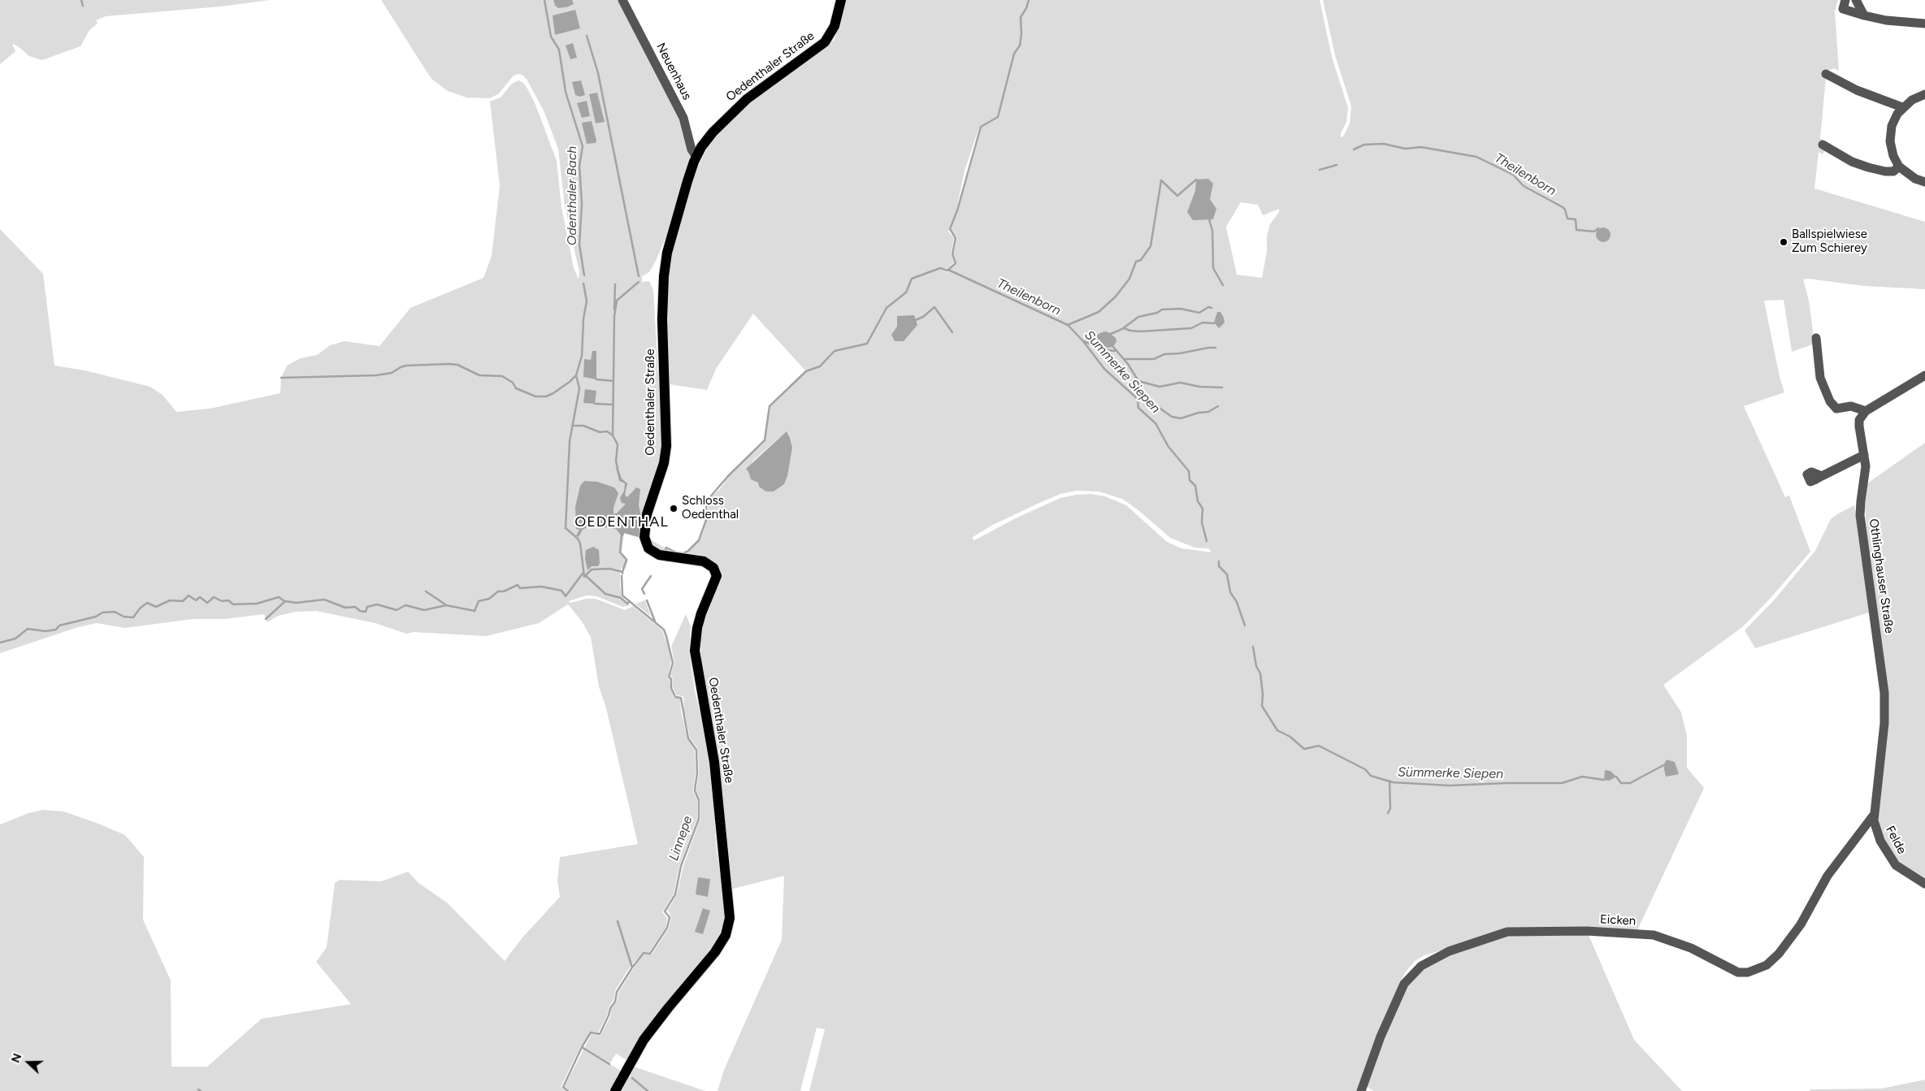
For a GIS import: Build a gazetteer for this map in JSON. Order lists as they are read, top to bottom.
{
  "streets": {
    "main road": ["Oedenthaler Straße"],
    "street": [
      "Neuenhaus",
      "Othlinghauser Straße",
      "Felde",
      "Eicken"
    ]
  },
  "crossings": [
    ["Oedenthaler Straße", "Neuenhaus"],
    ["Othlinghauser Straße", "Felde"],
    ["Othlinghauser Straße", "Eicken"],
    ["Felde", "Eicken"]
  ],
  "districts": ["OEDENTHAL"],
  "water": [
    "Theilenborn",
    "Odenthaler Bach",
    "Summerke Siepen",
    "Sümmerke Siepen",
    "Linnepe"
  ],
  "places": ["Ballspielwiese Zum Schierey", "Schloss Oedenthal"],
  "north": "left"
}
